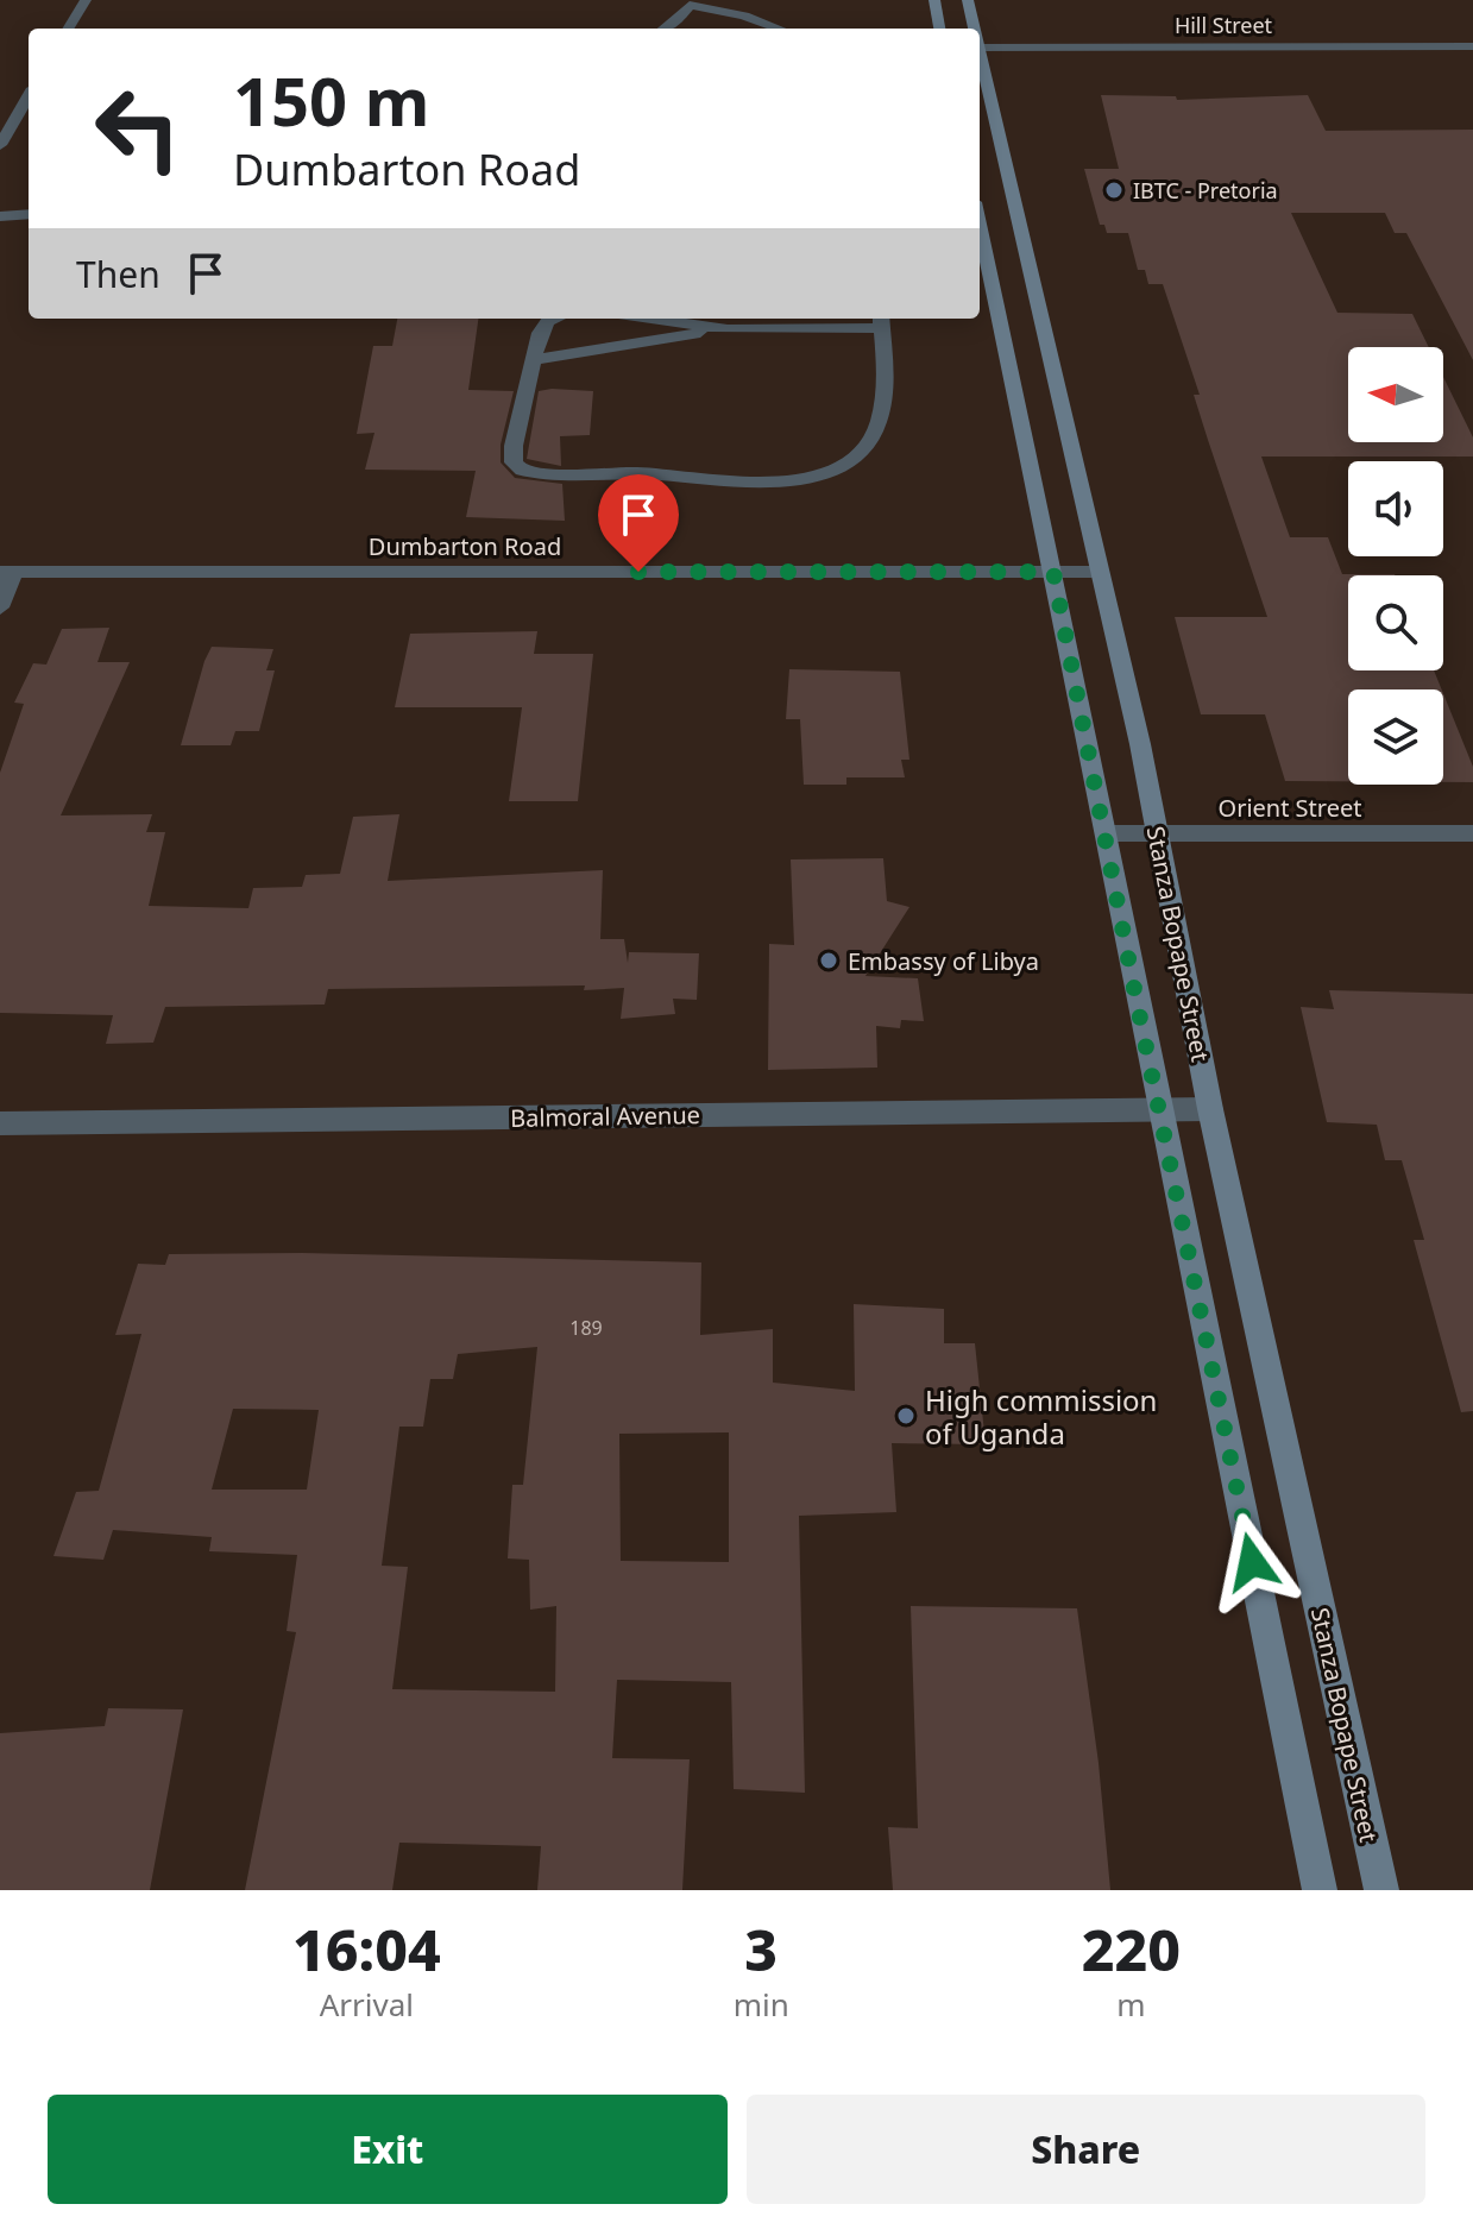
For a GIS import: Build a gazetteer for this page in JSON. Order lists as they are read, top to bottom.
{
  "streets": {
    "main road": ["Stanza Bopape Street"],
    "street": [
      "Hill Street",
      "Dumbarton Road",
      "Orient Street",
      "Balmoral Avenue"
    ]
  },
  "crossings": [
    ["Dumbarton Road", "Stanza Bopape Street"],
    ["Orient Street", "Stanza Bopape Street"],
    ["Stanza Bopape Street", "Balmoral Avenue"]
  ],
  "places": ["IBTC - Pretoria", "Embassy of Libya", "High commission of Uganda"],
  "house_numbers": ["189"],
  "north": "left",
  "page": {
    "turn": ["150 m", "Dumbarton Road"],
    "then": "Then",
    "eta": [
      "16:04",
      "Arrival",
      "3",
      "min",
      "220",
      "m"
    ],
    "buttons": ["Exit", "Share"]
  }
}
